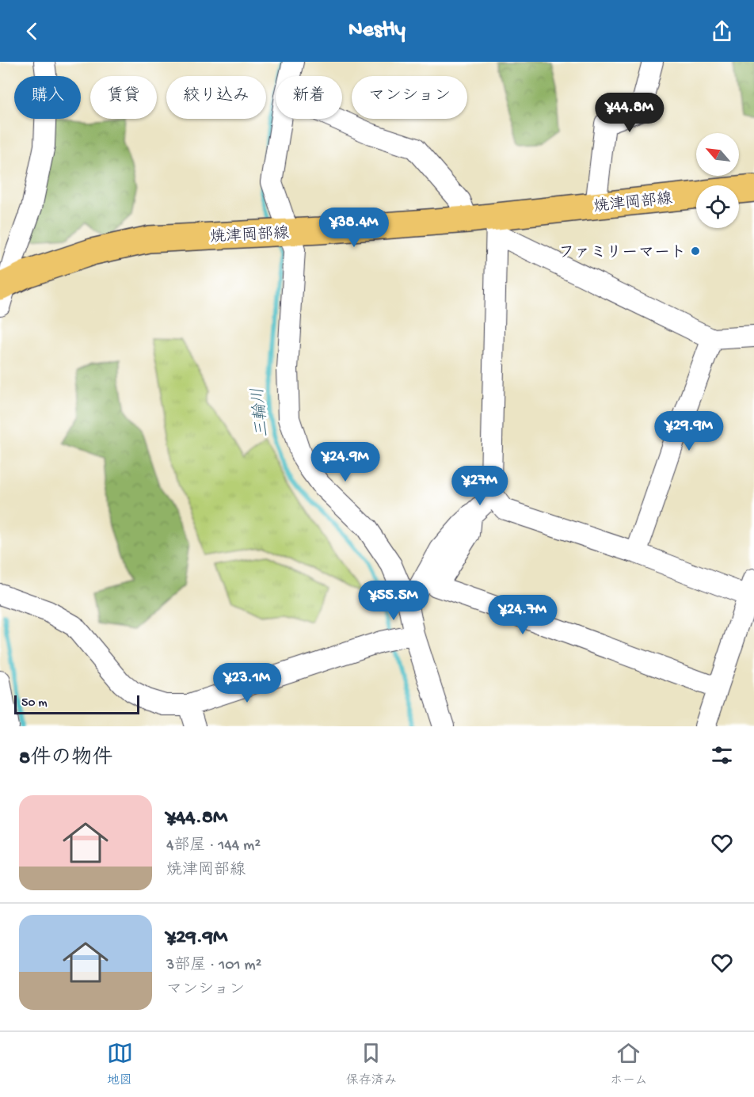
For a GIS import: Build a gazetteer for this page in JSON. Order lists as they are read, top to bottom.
{
  "streets": {
    "main road": ["焼津岡部線"]
  },
  "water": ["三輪川"],
  "places": ["ファミリーマート"],
  "scale_bar": "50 m",
  "north": "top left",
  "page": {
    "header": "Nestly",
    "chip": [
      "購入",
      "賃貸",
      "絞り込み",
      "新着",
      "マンション"
    ],
    "price": [
      "¥44.8M",
      "¥38.4M",
      "¥29.9M",
      "¥24.9M",
      "¥27M",
      "¥55.5M",
      "¥24.7M",
      "¥23.1M"
    ],
    "scale": "50 m",
    "heading": "8件の物件",
    "list": [
      {
        "name": "¥44.8M",
        "note": "4部屋 · 144 m² · 焼津岡部線"
      },
      {
        "name": "¥29.9M",
        "note": "3部屋 · 101 m² · マンション"
      }
    ],
    "tabs": ["地図", "保存済み", "ホーム"]
  }
}
